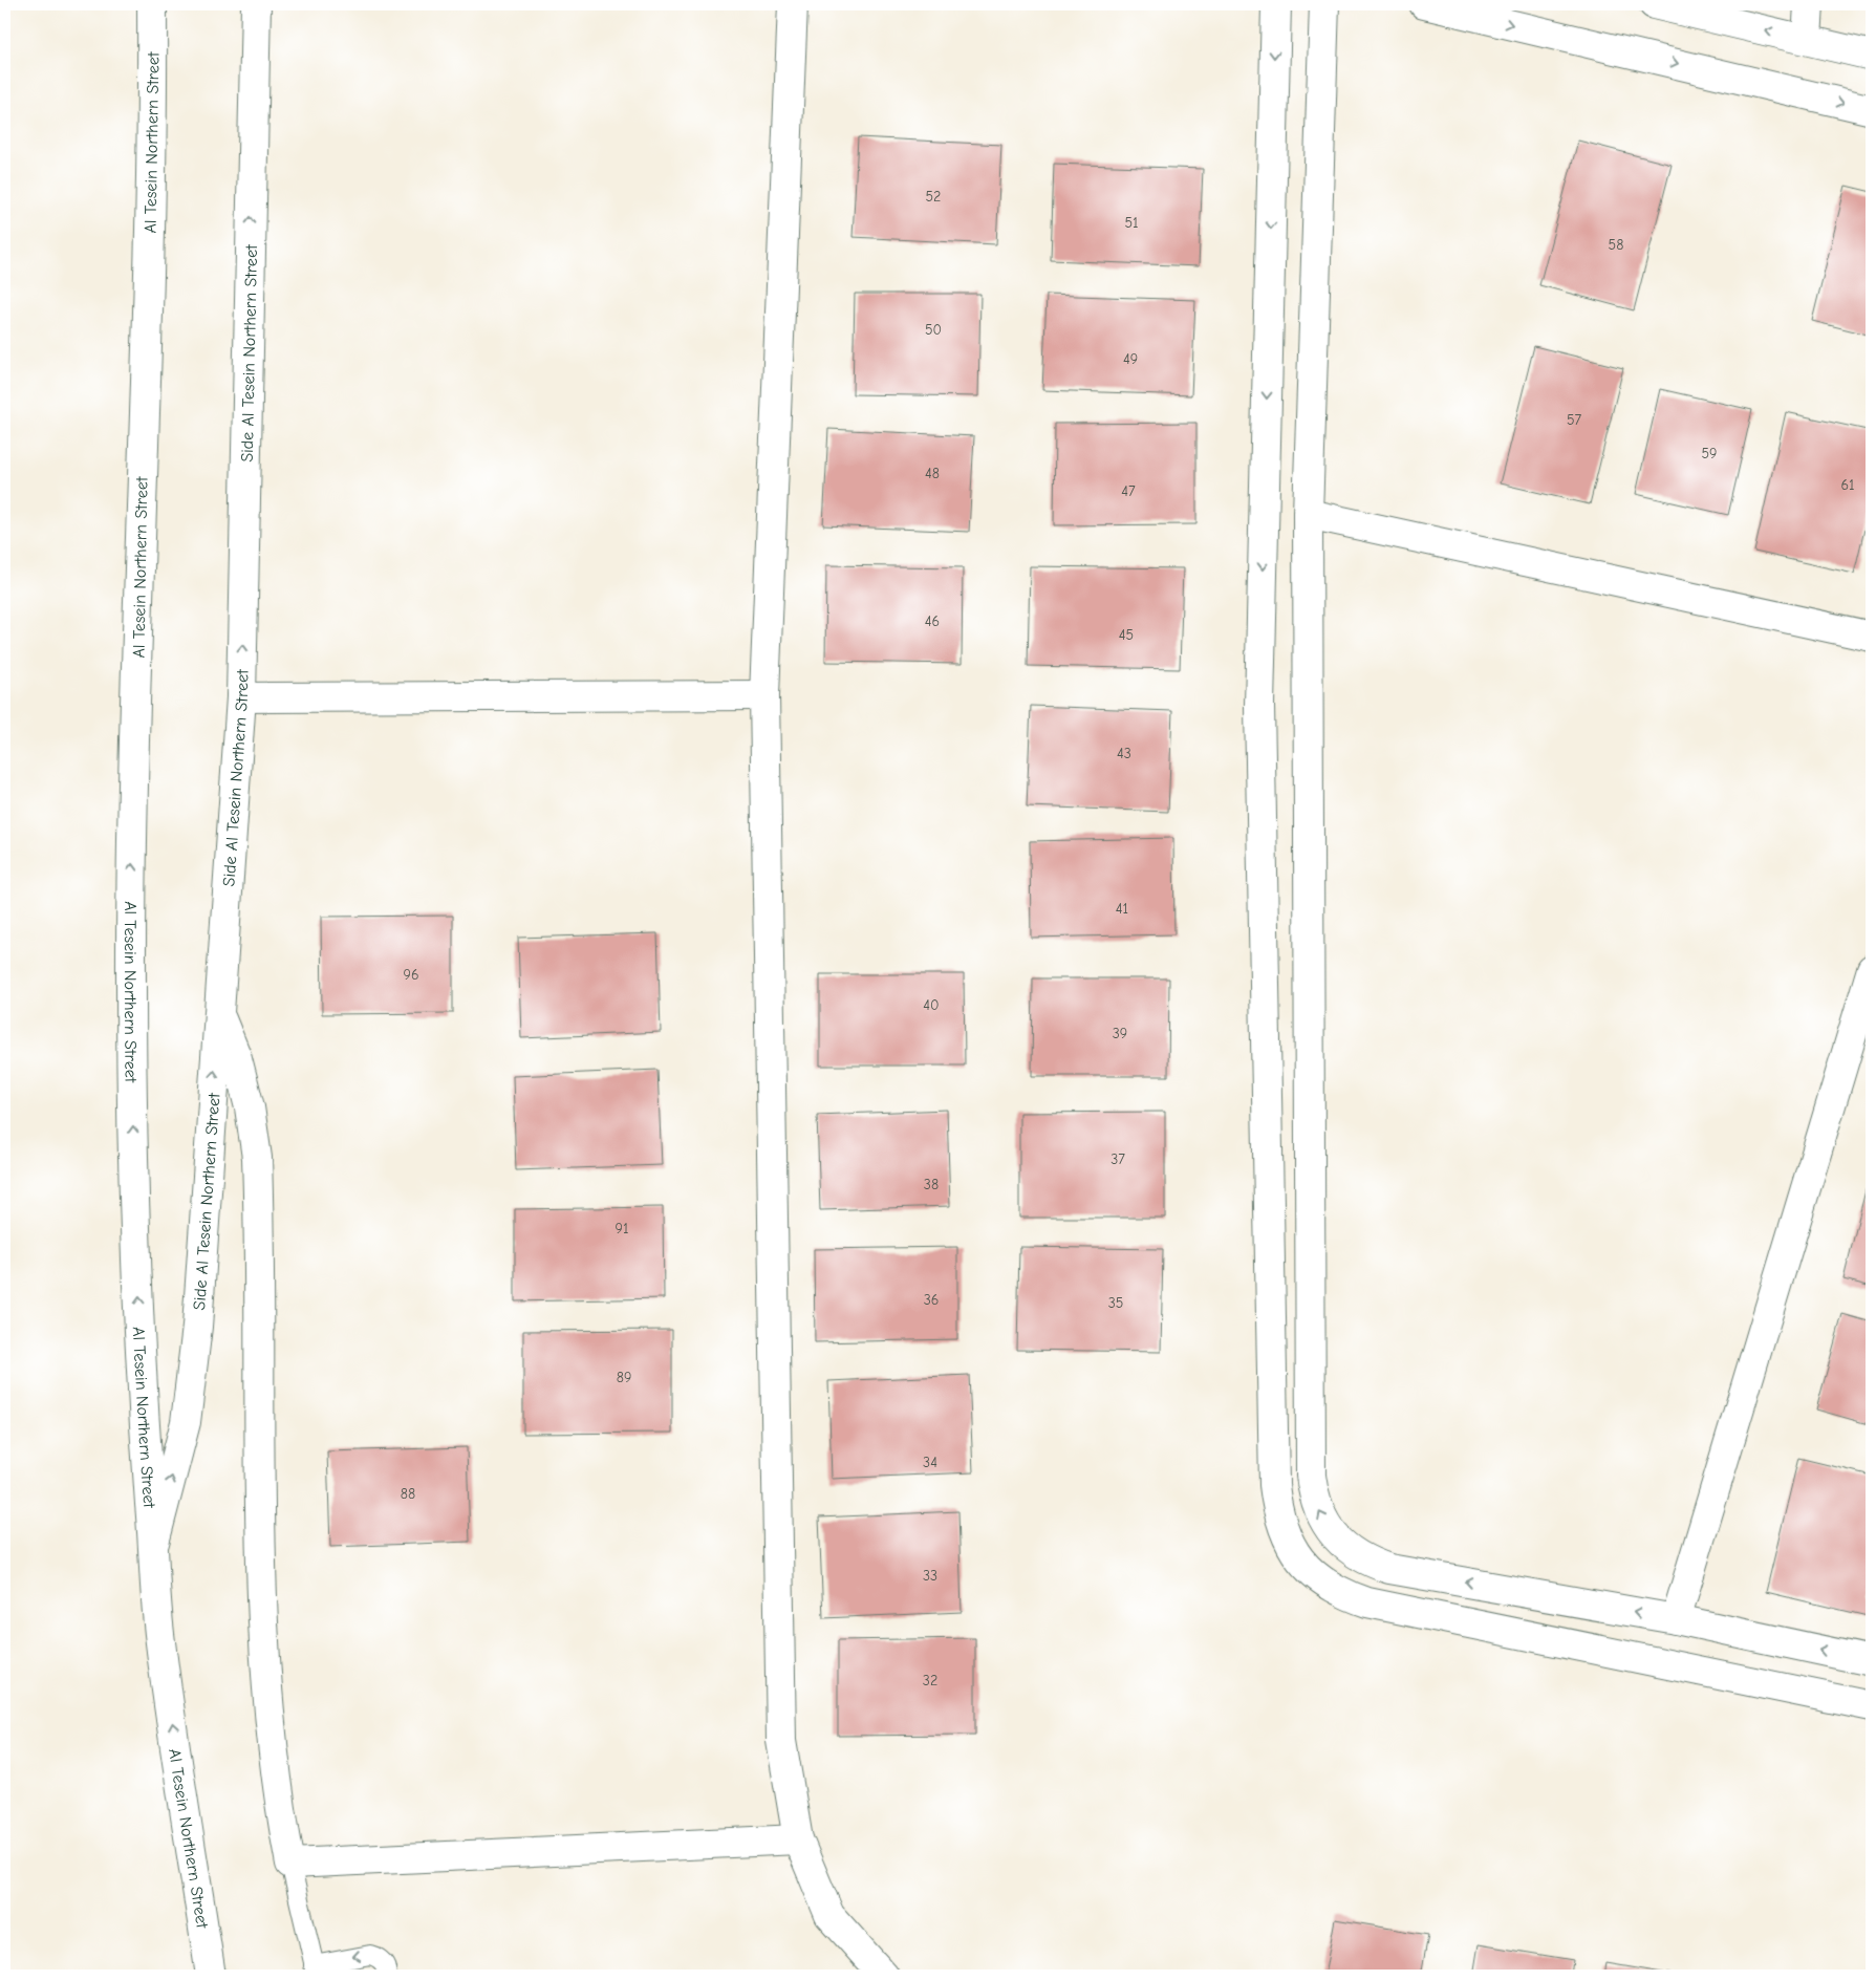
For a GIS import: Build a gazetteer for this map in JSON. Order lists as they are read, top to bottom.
{
  "streets": {
    "street": ["Al Tesein Northern Street", "Side Al Tesein Northern Street"]
  },
  "crossings": [
    ["Al Tesein Northern Street", "Side Al Tesein Northern Street"]
  ],
  "house_numbers": [
    "52",
    "51",
    "58",
    "50",
    "49",
    "57",
    "59",
    "48",
    "61",
    "47",
    "46",
    "45",
    "43",
    "41",
    "96",
    "40",
    "39",
    "37",
    "38",
    "91",
    "36",
    "35",
    "89",
    "34",
    "88",
    "33",
    "32"
  ]
}
